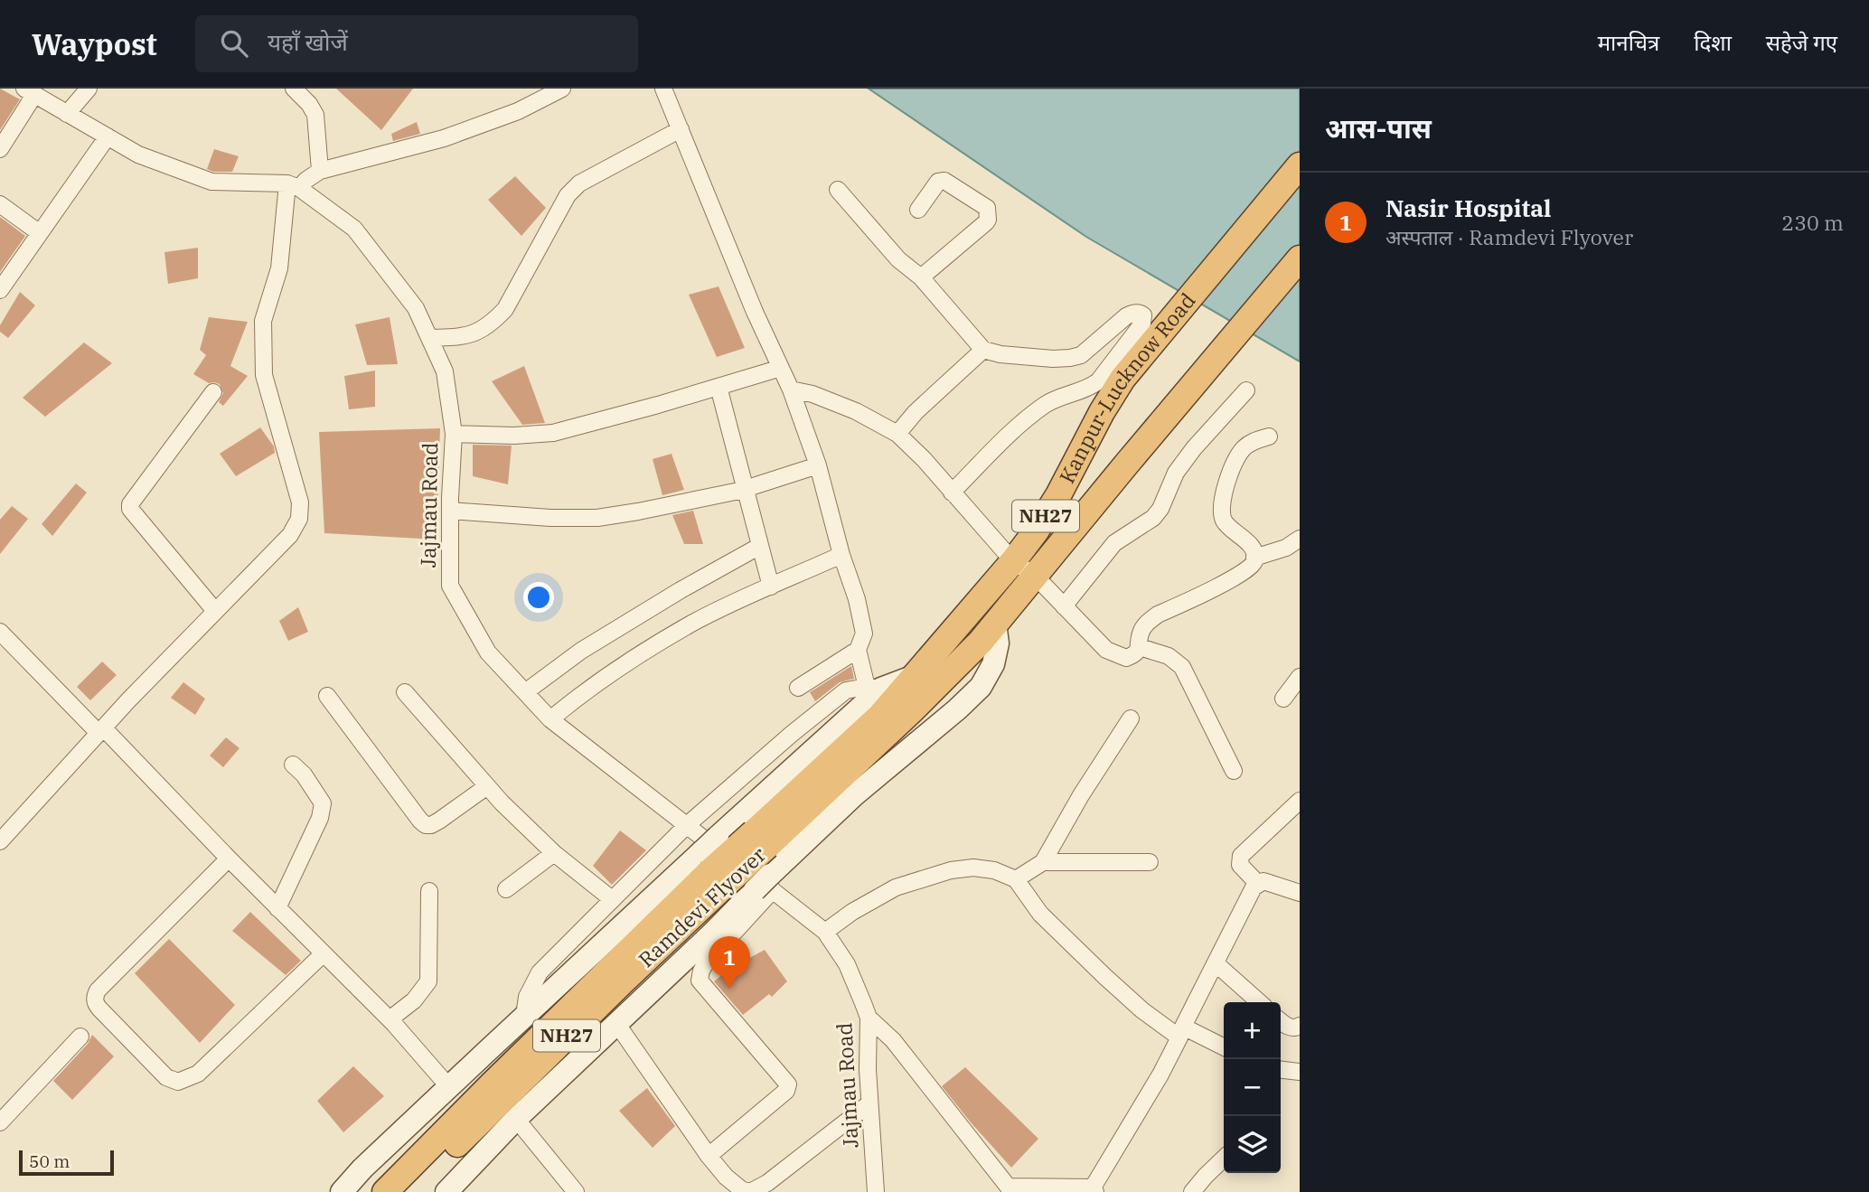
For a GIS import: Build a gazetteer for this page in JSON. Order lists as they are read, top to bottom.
{
  "streets": {
    "highway": ["Kanpur-Lucknow Road", "NH27", "Ramdevi Flyover"],
    "street": ["Jajmau Road"]
  },
  "crossings": [
    ["Kanpur-Lucknow Road", "Ramdevi Flyover"]
  ],
  "scale_bar": "50 m",
  "page": {
    "header": "Waypost",
    "search": "यहाँ खोजें",
    "nav": ["मानचित्र", "दिशा", "सहेजे गए"],
    "heading": "आस-पास",
    "list": [
      {
        "mark": "1",
        "name": "Nasir Hospital",
        "note": "अस्पताल · Ramdevi Flyover",
        "value": "230 m"
      }
    ],
    "pins": "1",
    "map_buttons": ["+", "−"],
    "scale": "50 m"
  }
}
